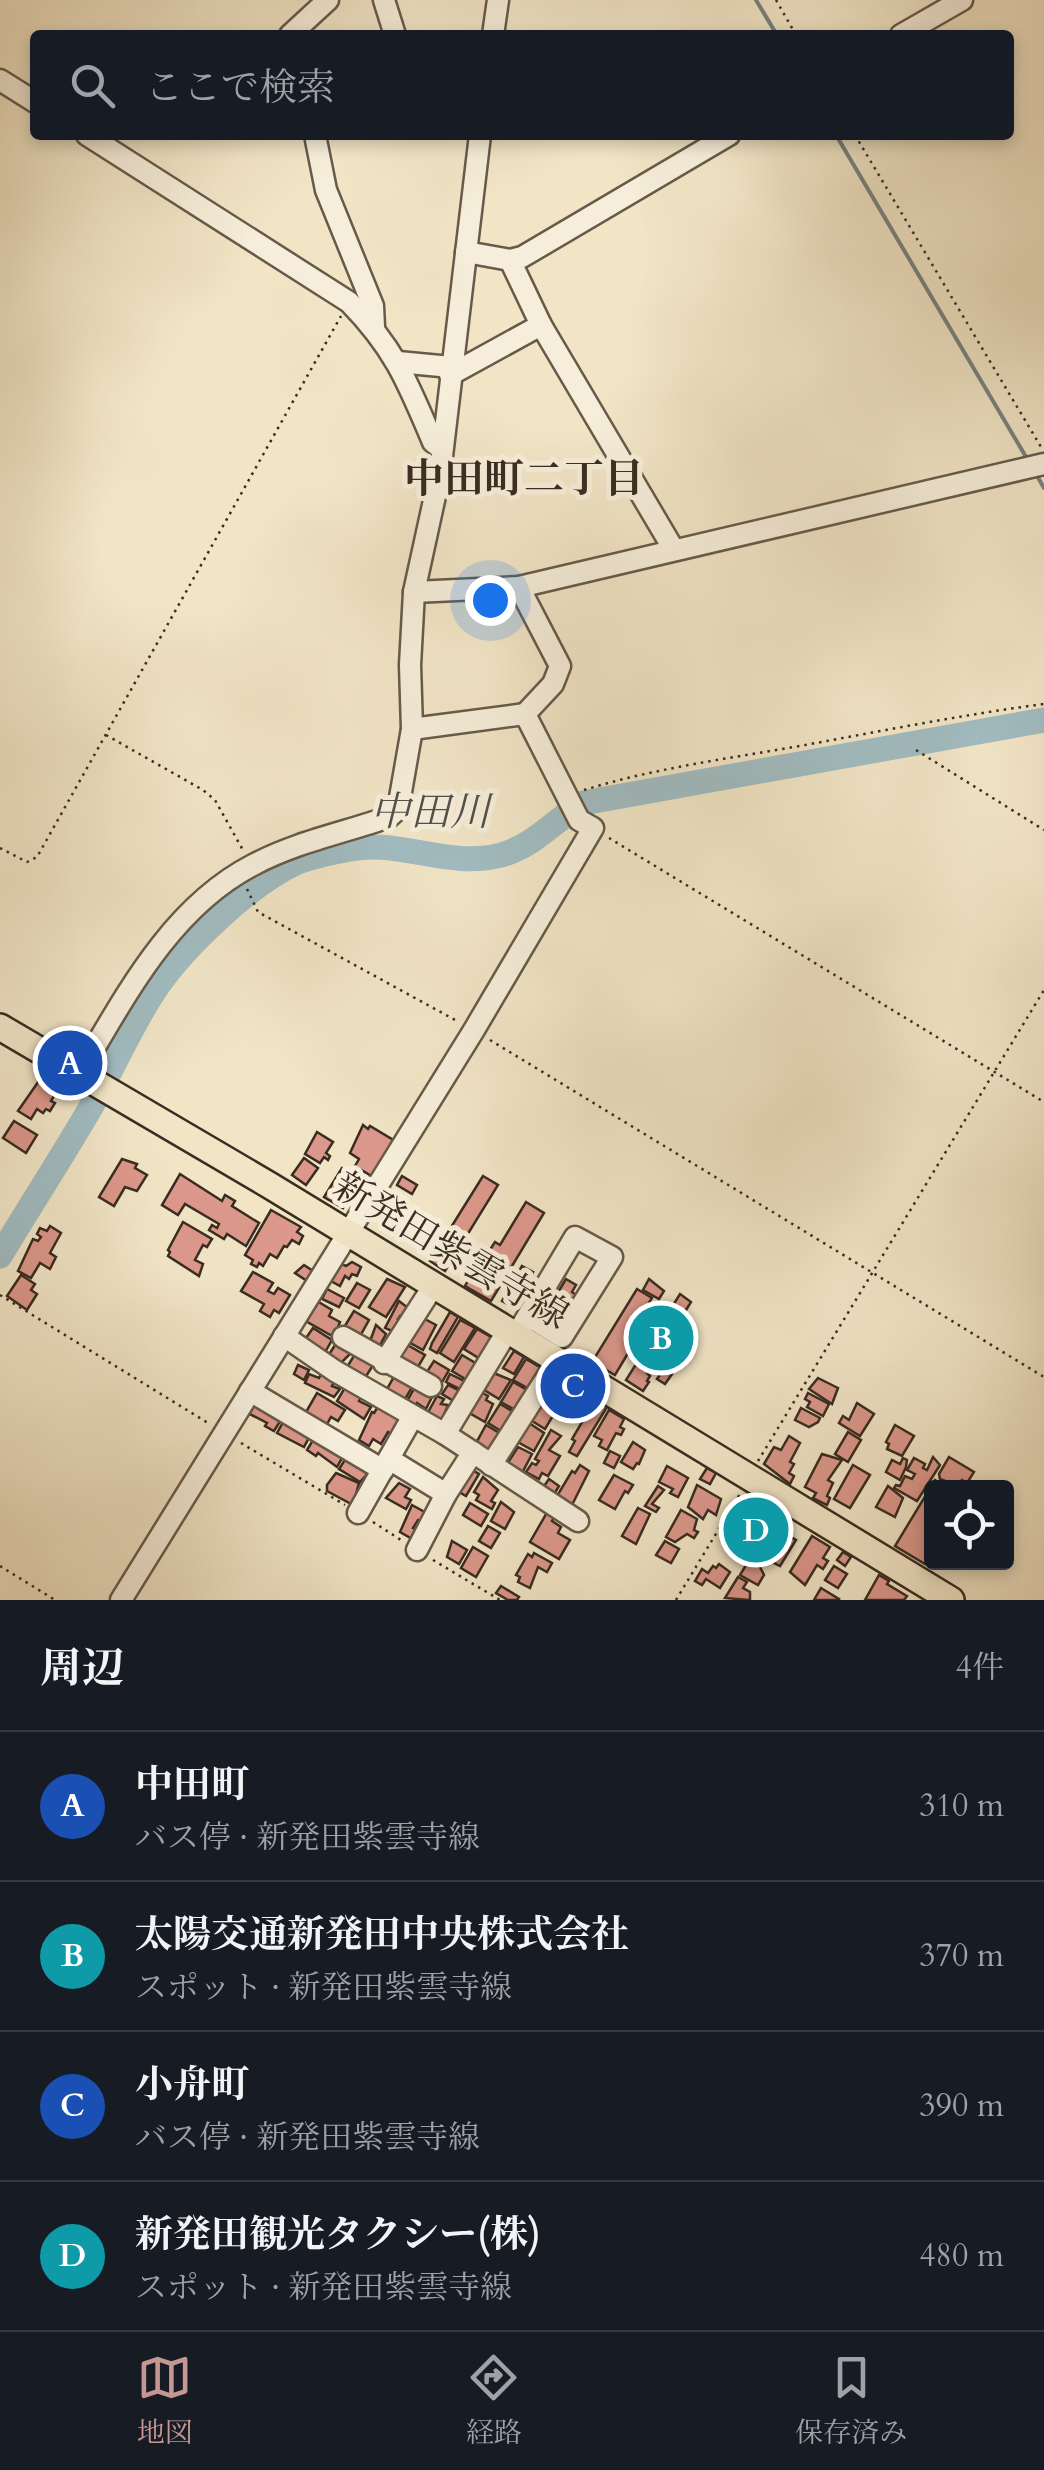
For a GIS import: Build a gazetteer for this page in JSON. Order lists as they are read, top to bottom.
{
  "streets": {
    "main road": ["新発田紫雲寺線"]
  },
  "districts": ["中田町二丁目"],
  "water": ["中田川"],
  "page": {
    "search": "ここで検索",
    "pins": [
      "A",
      "B",
      "C",
      "D"
    ],
    "heading": ["周辺", "4件"],
    "list": [
      {
        "mark": "A",
        "name": "中田町",
        "note": "バス停 · 新発田紫雲寺線",
        "value": "310 m"
      },
      {
        "mark": "B",
        "name": "太陽交通新発田中央株式会社",
        "note": "スポット · 新発田紫雲寺線",
        "value": "370 m"
      },
      {
        "mark": "C",
        "name": "小舟町",
        "note": "バス停 · 新発田紫雲寺線",
        "value": "390 m"
      },
      {
        "mark": "D",
        "name": "新発田観光タクシー(株)",
        "note": "スポット · 新発田紫雲寺線",
        "value": "480 m"
      }
    ],
    "nav": ["地図", "経路", "保存済み"]
  }
}
